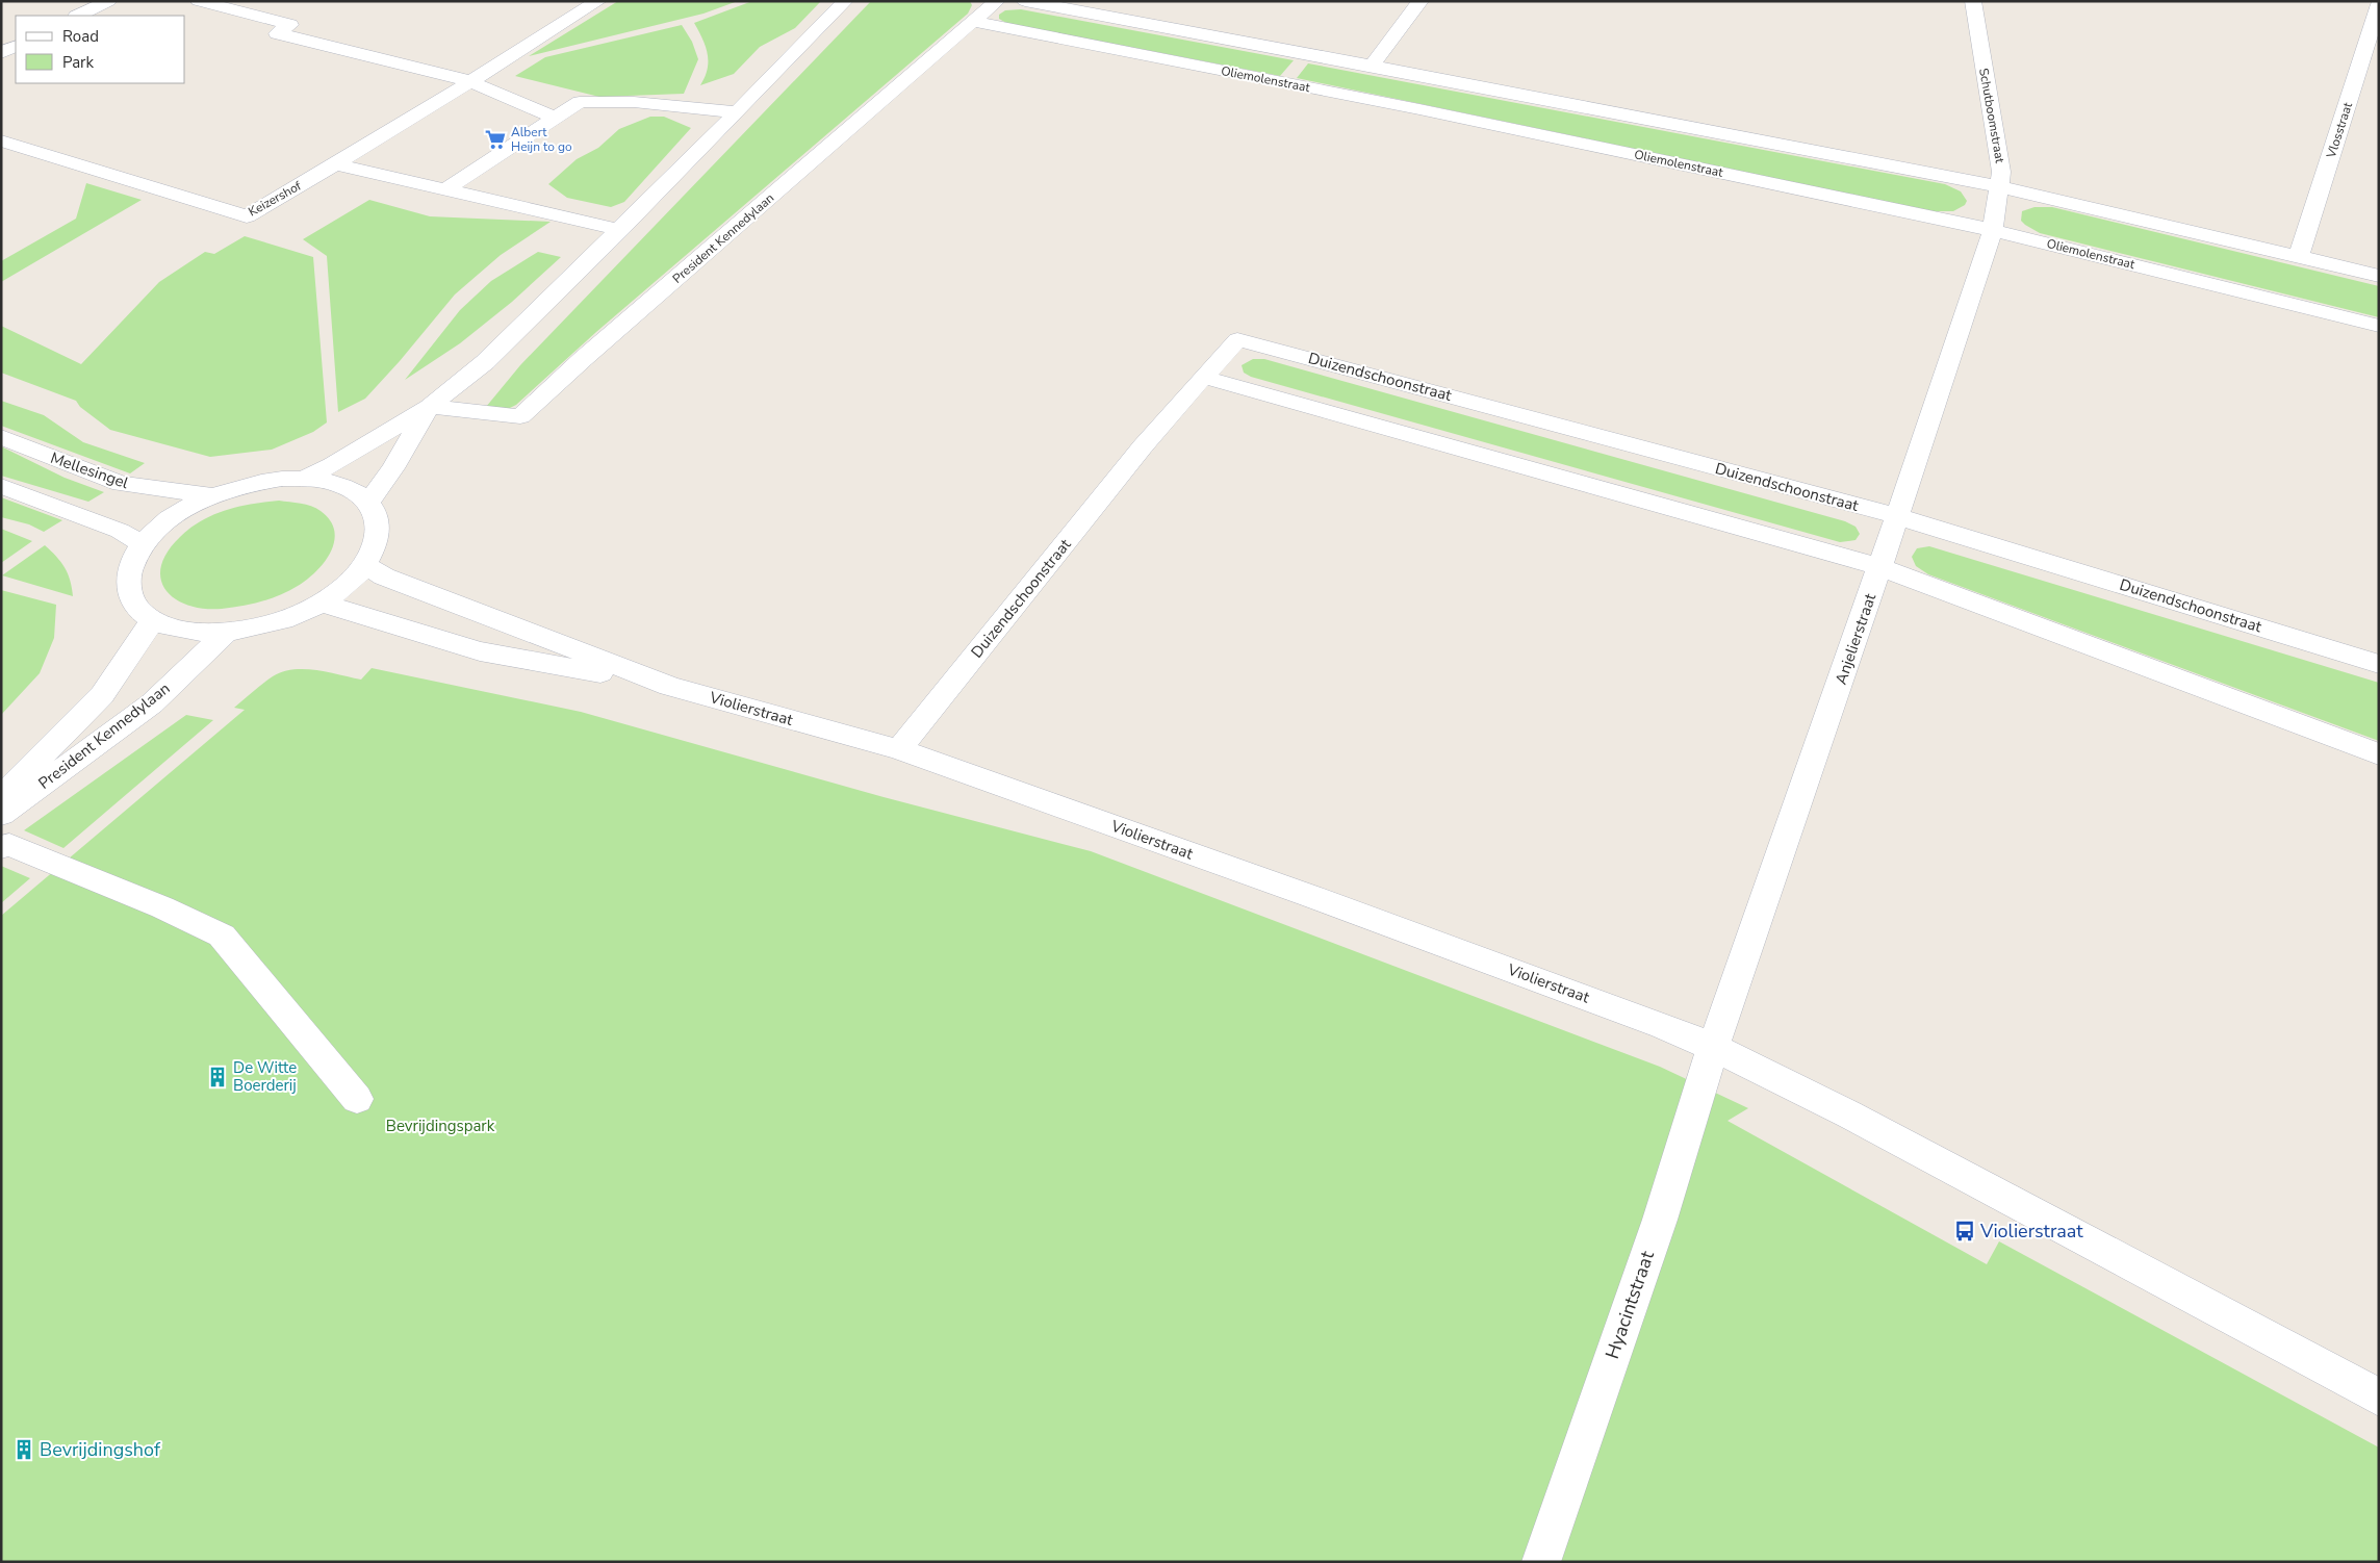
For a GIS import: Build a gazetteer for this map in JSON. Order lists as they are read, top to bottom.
{
  "streets": {
    "street": [
      "Oliemolenstraat",
      "Schutboomstraat",
      "Vlosstraat",
      "Keizershof",
      "President Kennedylaan",
      "Duizendschoonstraat",
      "Mellesingel",
      "Anjelierstraat",
      "Violierstraat",
      "Hyacintstraat"
    ]
  },
  "crossings": [
    ["Oliemolenstraat", "Schutboomstraat"],
    ["Oliemolenstraat", "President Kennedylaan"],
    ["Oliemolenstraat", "Anjelierstraat"],
    ["Schutboomstraat", "Anjelierstraat"],
    ["Duizendschoonstraat", "Anjelierstraat"],
    ["Duizendschoonstraat", "Violierstraat"],
    ["Anjelierstraat", "Violierstraat"],
    ["Anjelierstraat", "Hyacintstraat"],
    ["Violierstraat", "Hyacintstraat"]
  ],
  "parks": ["Bevrijdingspark"],
  "places": {
    "supermarket": ["Albert Heijn to go"],
    "building": ["De Witte Boerderij", "Bevrijdingshof"],
    "bus stop": ["Violierstraat"]
  },
  "legend": ["Road", "Park"]
}
